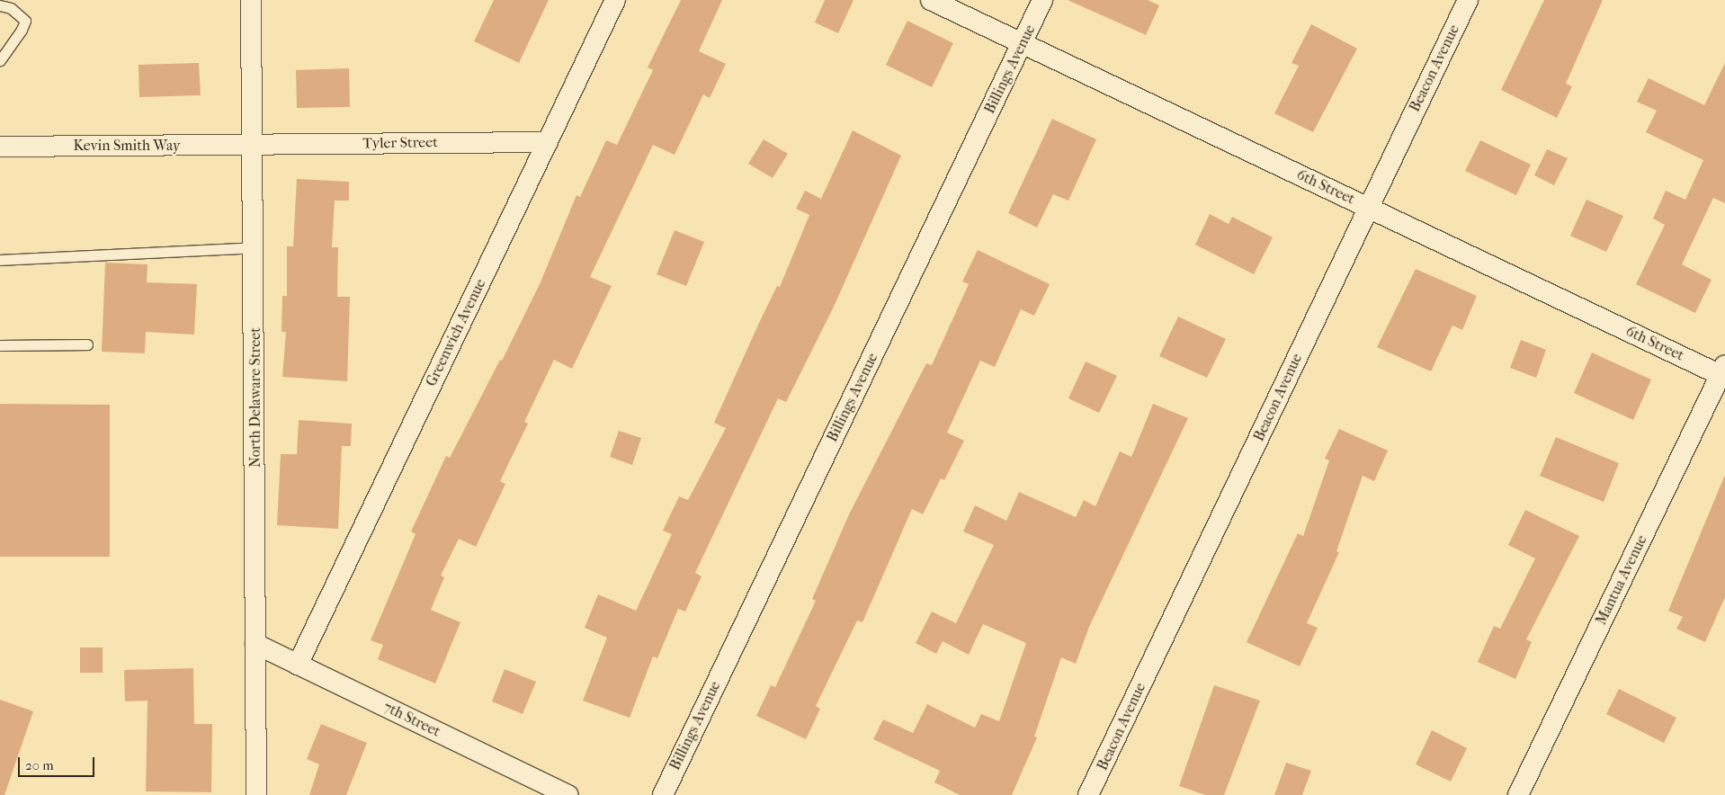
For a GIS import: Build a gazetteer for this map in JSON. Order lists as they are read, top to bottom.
{
  "streets": {
    "street": [
      "Beacon Avenue",
      "Billings Avenue",
      "Tyler Street",
      "Kevin Smith Way",
      "6th Street",
      "Greenwich Avenue",
      "North Delaware Street",
      "Mantua Avenue",
      "7th Street"
    ]
  },
  "crossings": [
    ["Beacon Avenue", "6th Street"],
    ["Billings Avenue", "6th Street"],
    ["Tyler Street", "Kevin Smith Way"],
    ["Tyler Street", "Greenwich Avenue"],
    ["Tyler Street", "North Delaware Street"],
    ["Kevin Smith Way", "North Delaware Street"],
    ["6th Street", "Mantua Avenue"],
    ["Greenwich Avenue", "7th Street"],
    ["North Delaware Street", "7th Street"]
  ],
  "scale_bar": "20 m"
}
